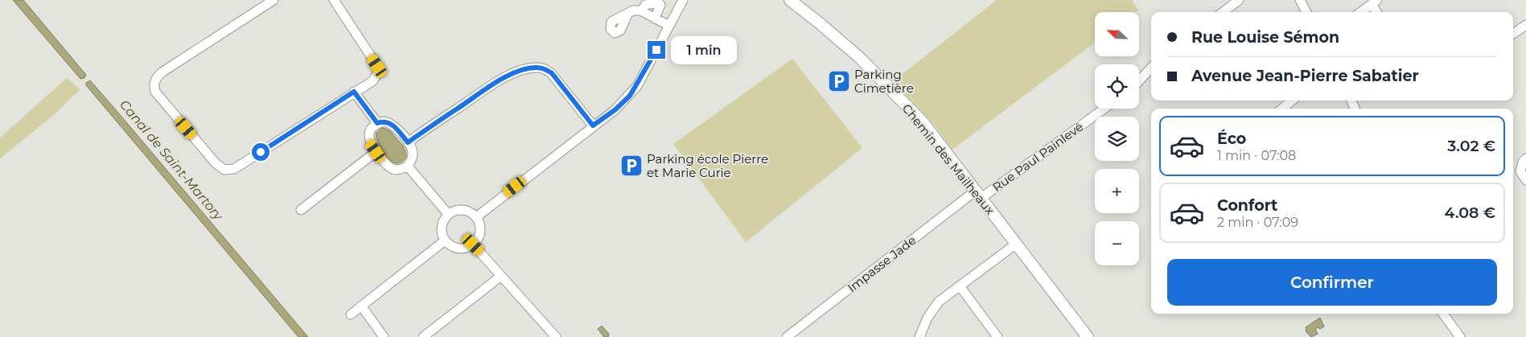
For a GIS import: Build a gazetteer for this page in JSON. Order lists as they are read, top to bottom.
{
  "streets": {
    "street": ["Rue Paul Painlevé", "Chemin des Mailheaux", "Impasse Jade"]
  },
  "crossings": [
    ["Rue Paul Painlevé", "Chemin des Mailheaux"],
    ["Rue Paul Painlevé", "Impasse Jade"],
    ["Chemin des Mailheaux", "Impasse Jade"]
  ],
  "water": ["Canal de Saint-Martory"],
  "places": {
    "parking": ["Parking Cimetière", "Parking école Pierre et Marie Curie"]
  },
  "north": "top left",
  "page": {
    "map_buttons": ["+", "−"],
    "banner": ["Rue Louise Sémon", "Avenue Jean-Pierre Sabatier"],
    "bubble": "1 min",
    "list": [
      {
        "name": "Éco",
        "note": "1 min · 07:08",
        "value": "3.02 €"
      },
      {
        "name": "Confort",
        "note": "2 min · 07:09",
        "value": "4.08 €"
      }
    ],
    "buttons": "Confirmer"
  }
}
